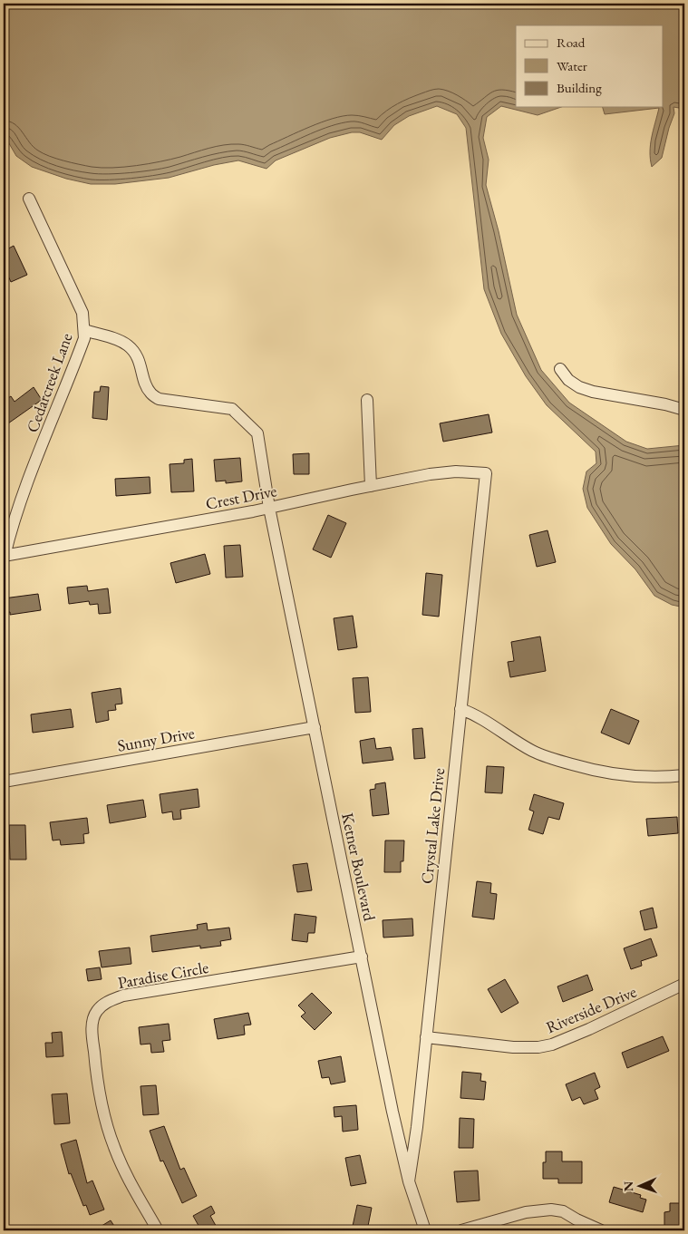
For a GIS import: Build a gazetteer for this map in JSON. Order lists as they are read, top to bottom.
{
  "streets": {
    "street": [
      "Cedarcreek Lane",
      "Crest Drive",
      "Sunny Drive",
      "Crystal Lake Drive",
      "Ketner Boulevard",
      "Paradise Circle",
      "Riverside Drive"
    ]
  },
  "crossings": [
    ["Cedarcreek Lane", "Crest Drive"],
    ["Cedarcreek Lane", "Ketner Boulevard"],
    ["Crest Drive", "Crystal Lake Drive"],
    ["Crest Drive", "Ketner Boulevard"],
    ["Sunny Drive", "Ketner Boulevard"],
    ["Crystal Lake Drive", "Ketner Boulevard"],
    ["Crystal Lake Drive", "Riverside Drive"],
    ["Ketner Boulevard", "Paradise Circle"]
  ],
  "legend": ["Road", "Water", "Building"],
  "north": "left"
}
